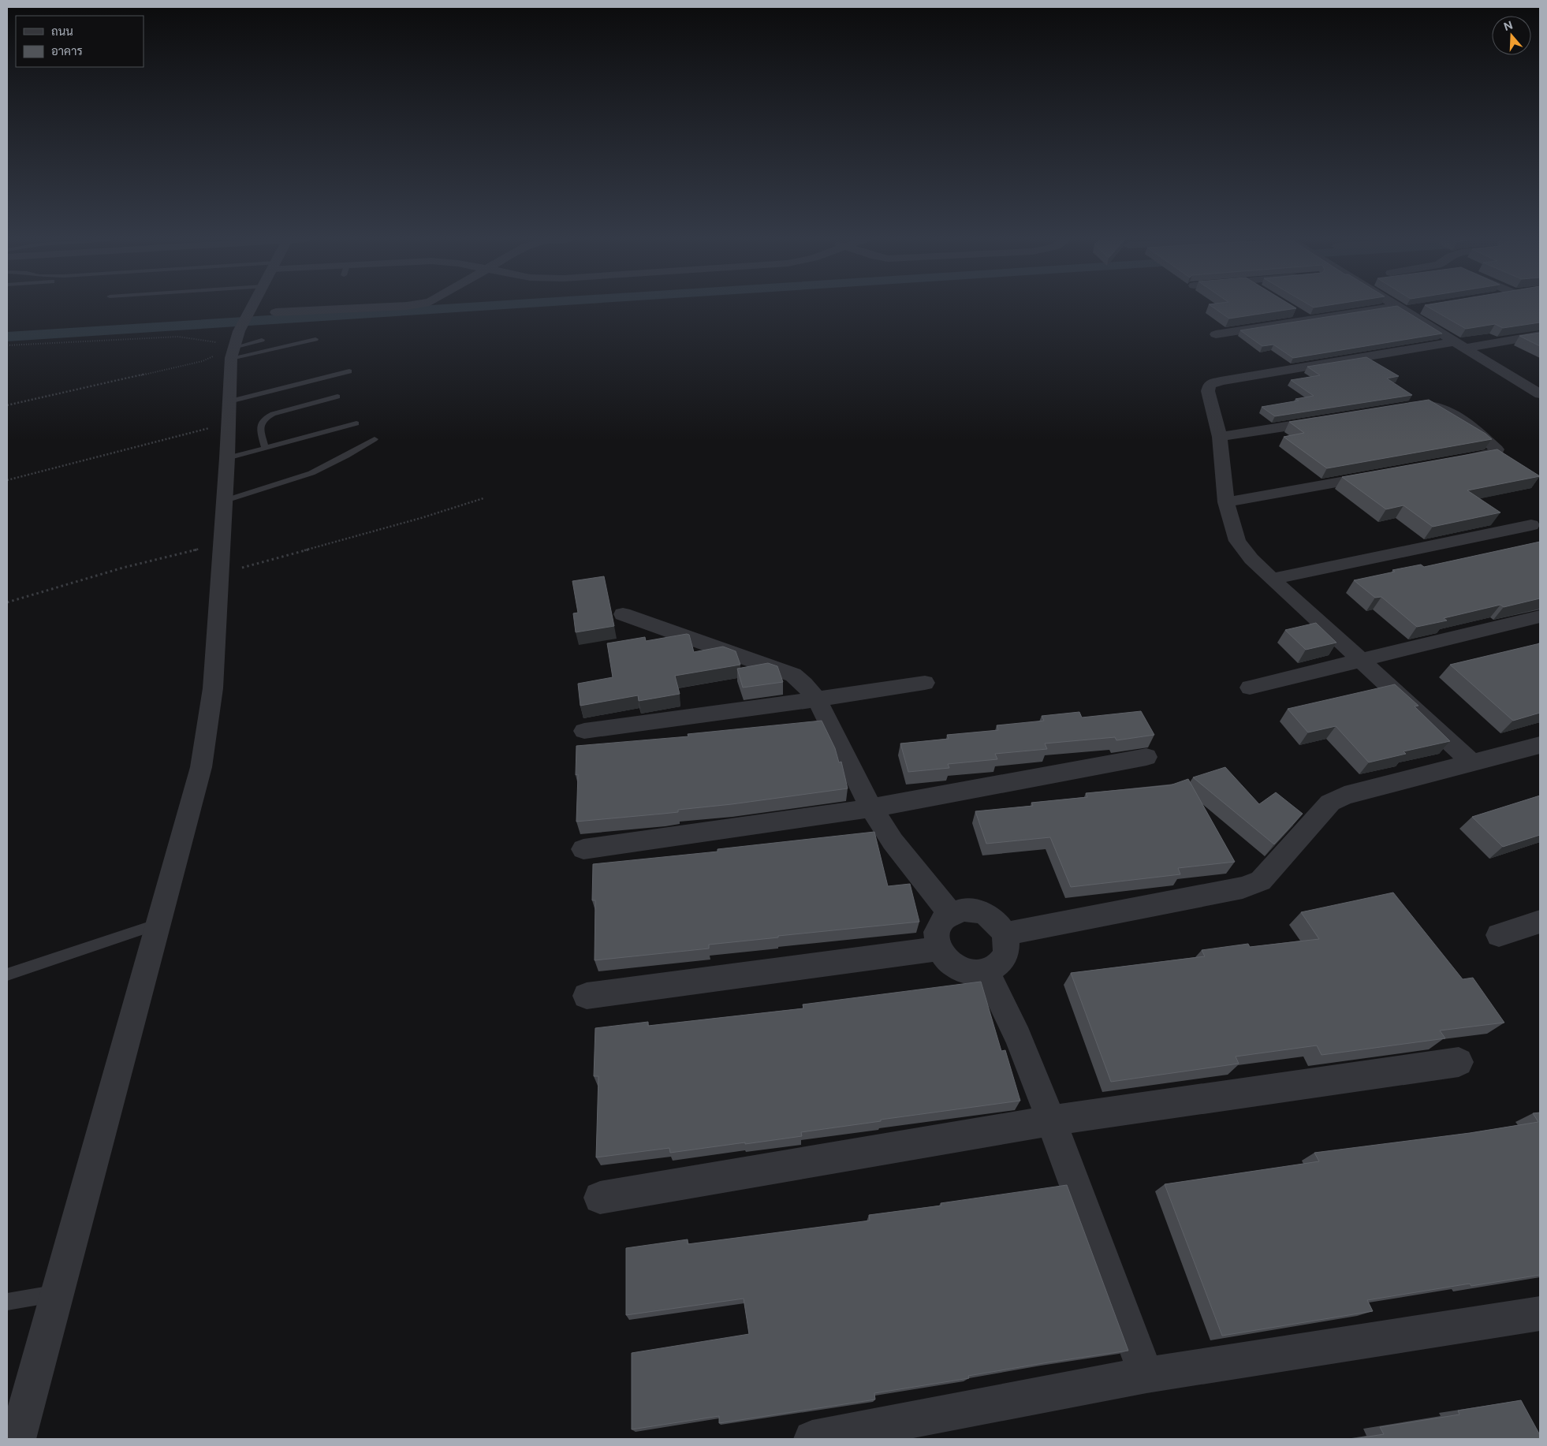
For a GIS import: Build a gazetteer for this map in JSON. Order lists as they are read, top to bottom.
{
  "legend": ["ถนน", "อาคาร"],
  "north": "top"
}
